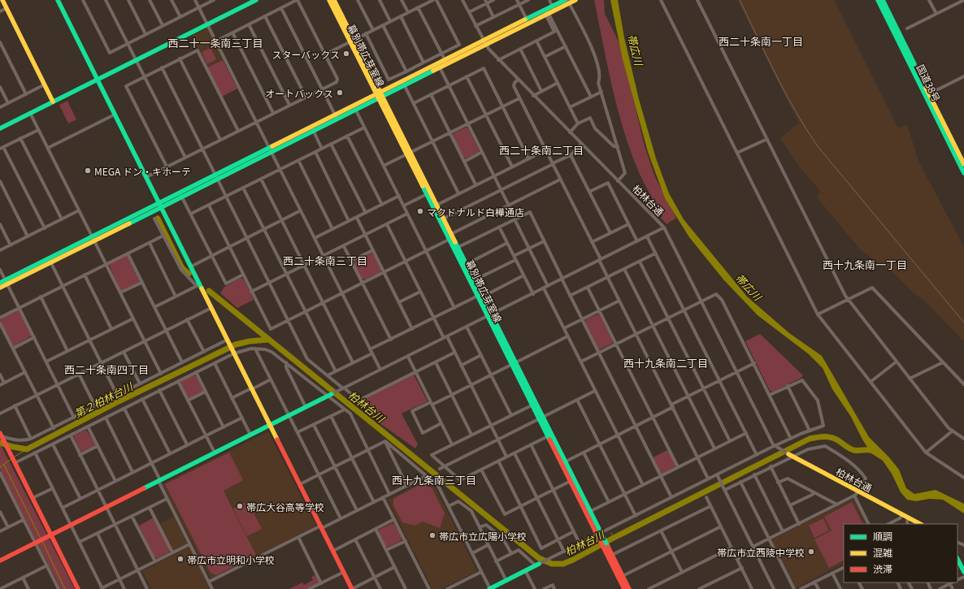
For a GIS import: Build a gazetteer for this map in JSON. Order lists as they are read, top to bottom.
{
  "streets": {
    "main road": ["幕別帯広芽室線", "国道38号", "柏林台通"]
  },
  "districts": [
    "西二十条南一丁目",
    "西二十一条南三丁目",
    "西二十条南二丁目",
    "西二十条南三丁目",
    "西十九条南一丁目",
    "西十九条南二丁目",
    "西二十条南四丁目",
    "西十九条南三丁目"
  ],
  "water": ["帯広川", "第２柏林台川", "柏林台川"],
  "places": [
    "スターバックス",
    "オートバックス",
    "MEGA ドン・キホーテ",
    "マクドナルド白樺通店",
    "帯広大谷高等学校",
    "帯広市立広陽小学校",
    "帯広市立西陵中学校",
    "帯広市立明和小学校"
  ],
  "legend": ["順調", "混雑", "渋滞"]
}
